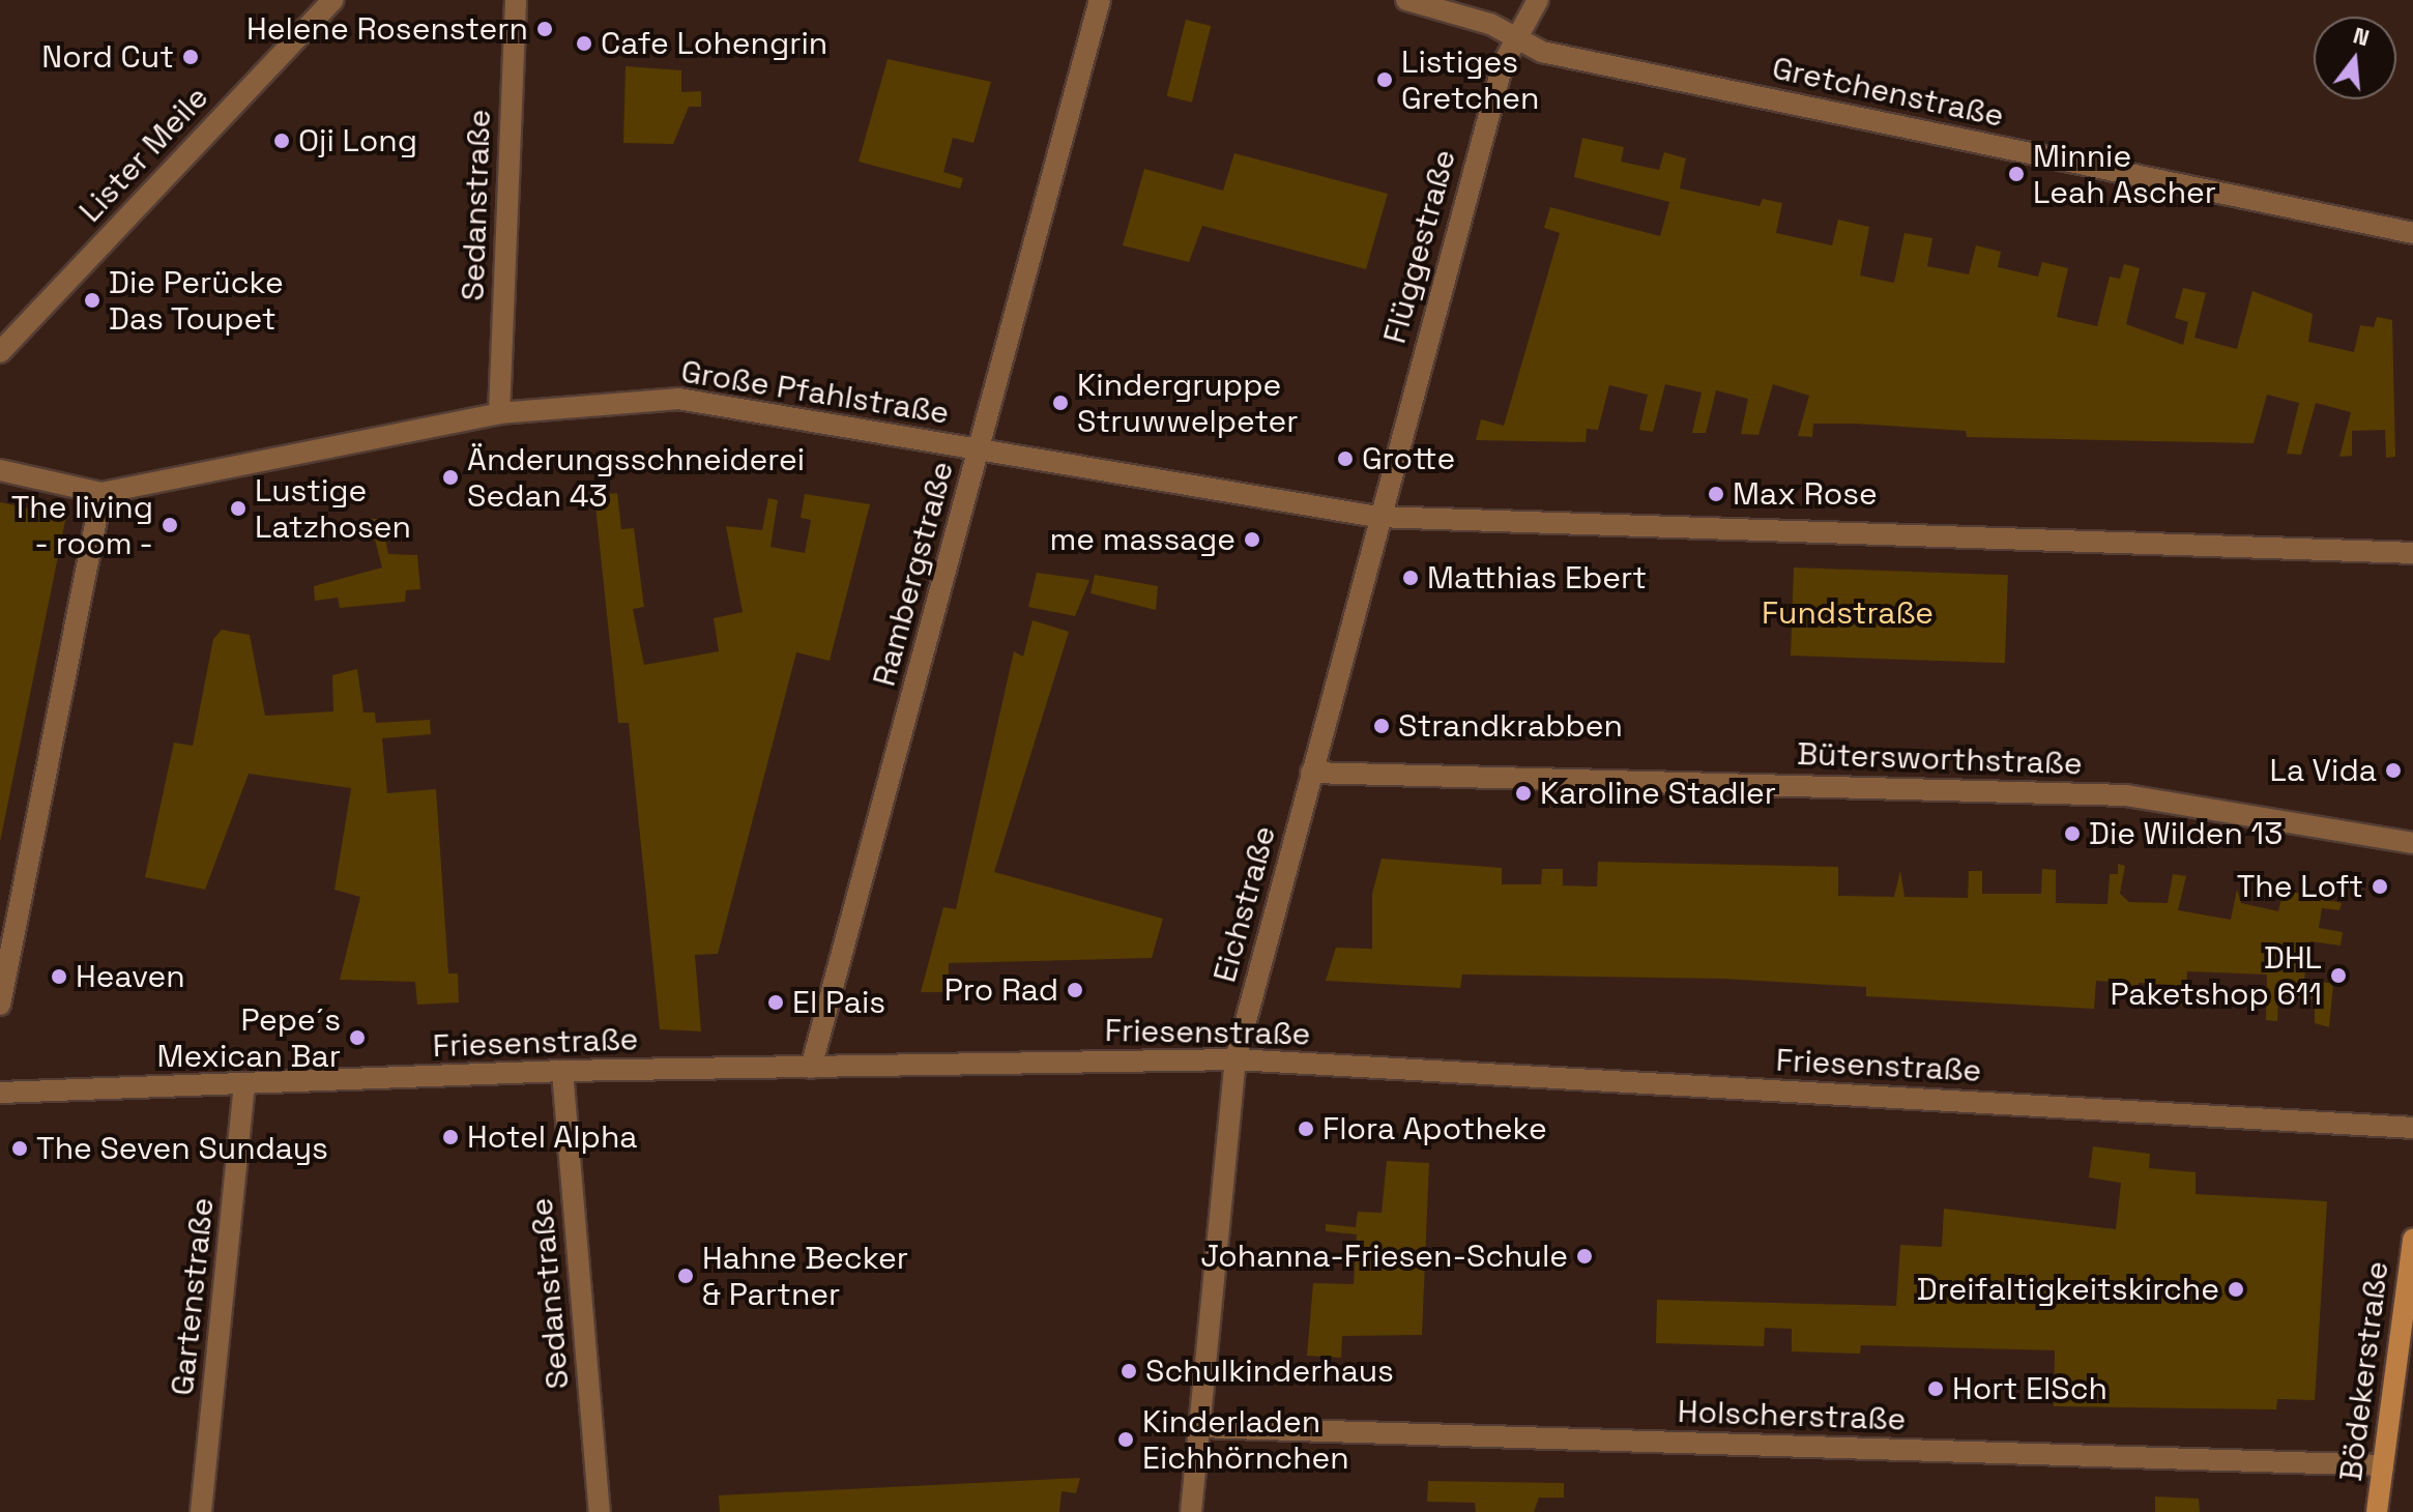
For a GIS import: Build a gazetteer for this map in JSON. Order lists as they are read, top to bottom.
{
  "streets": {
    "street": [
      "Gretchenstraße",
      "Lister Meile",
      "Sedanstraße",
      "Flüggestraße",
      "Große Pfahlstraße",
      "Rambergstraße",
      "Bütersworthstraße",
      "Eichstraße",
      "Friesenstraße",
      "Gartenstraße",
      "Bödekerstraße",
      "Holscherstraße"
    ]
  },
  "crossings": [
    ["Gretchenstraße", "Flüggestraße"],
    ["Sedanstraße", "Große Pfahlstraße"],
    ["Sedanstraße", "Friesenstraße"],
    ["Flüggestraße", "Große Pfahlstraße"],
    ["Flüggestraße", "Eichstraße"],
    ["Große Pfahlstraße", "Rambergstraße"],
    ["Große Pfahlstraße", "Eichstraße"],
    ["Rambergstraße", "Friesenstraße"],
    ["Bütersworthstraße", "Eichstraße"],
    ["Eichstraße", "Friesenstraße"],
    ["Eichstraße", "Holscherstraße"],
    ["Friesenstraße", "Gartenstraße"],
    ["Bödekerstraße", "Holscherstraße"]
  ],
  "parks": ["Fundstraße"],
  "places": [
    "Helene Rosenstern",
    "Cafe Lohengrin",
    "Nord Cut",
    "Listiges Gretchen",
    "Oji Long",
    "Minnie Leah Ascher",
    "Die Perücke Das Toupet",
    "Kindergruppe Struwwelpeter",
    "Grotte",
    "Änderungsschneiderei Sedan 43",
    "Max Rose",
    "Lustige Latzhosen",
    "The living - room -",
    "me massage",
    "Matthias Ebert",
    "Strandkrabben",
    "La Vida",
    "Karoline Stadler",
    "Die Wilden 13",
    "The Loft",
    "DHL Paketshop 611",
    "Heaven",
    "Pro Rad",
    "El Pais",
    "Pepe´s Mexican Bar",
    "Flora Apotheke",
    "Hotel Alpha",
    "The Seven Sundays",
    "Johanna-Friesen-Schule",
    "Hahne Becker & Partner",
    "Dreifaltigkeitskirche",
    "Schulkinderhaus",
    "Hort ElSch",
    "Kinderladen Eichhörnchen"
  ],
  "north": "top"
}
